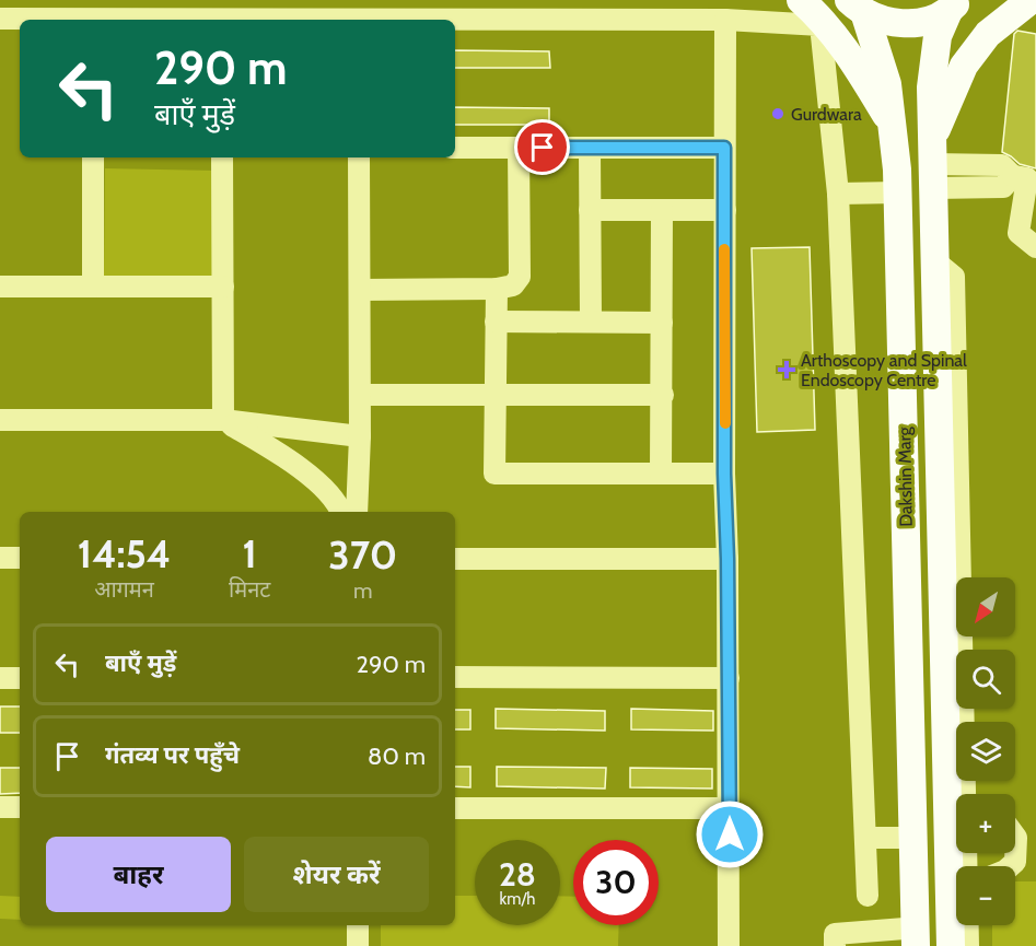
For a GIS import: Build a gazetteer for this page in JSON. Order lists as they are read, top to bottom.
{
  "streets": {
    "main road": ["Dakshin Marg"]
  },
  "places": {
    "other": ["Gurdwara"],
    "health": ["Arthoscopy and Spinal Endoscopy Centre"]
  },
  "north": "bottom left",
  "page": {
    "turn": ["290 m", "बाएँ मुड़ें"],
    "eta": [
      "14:54",
      "आगमन",
      "1",
      "मिनट",
      "370",
      "m"
    ],
    "map_buttons": ["+", "−"],
    "list": [
      {
        "name": "बाएँ मुड़ें",
        "value": "290 m"
      },
      {
        "name": "गंतव्य पर पहुँचे",
        "value": "80 m"
      }
    ],
    "buttons": ["बाहर", "शेयर करें"],
    "speed": "28 km/h",
    "limit": "30"
  }
}
